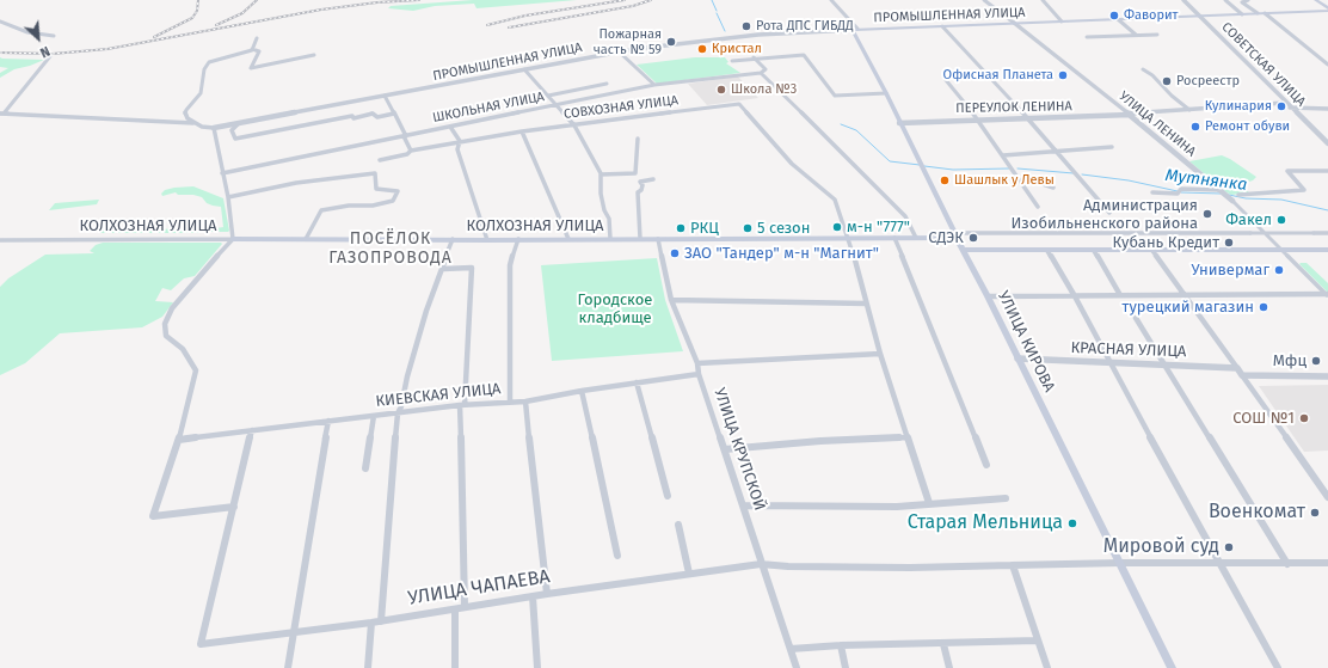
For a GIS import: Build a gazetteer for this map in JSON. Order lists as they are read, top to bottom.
{
  "streets": {
    "main road": ["ПРОМЫШЛЕННАЯ УЛИЦА", "КОЛХОЗНАЯ УЛИЦА", "УЛИЦА КИРОВА"],
    "street": [
      "СОВЕТСКАЯ УЛИЦА",
      "ШКОЛЬНАЯ УЛИЦА",
      "СОВХОЗНАЯ УЛИЦА",
      "ПЕРЕУЛОК ЛЕНИНА",
      "УЛИЦА ЛЕНИНА",
      "КРАСНАЯ УЛИЦА",
      "КИЕВСКАЯ УЛИЦА",
      "УЛИЦА КРУПСКОЙ",
      "УЛИЦА ЧАПАЕВА"
    ]
  },
  "crossings": [
    ["ПРОМЫШЛЕННАЯ УЛИЦА", "СОВЕТСКАЯ УЛИЦА"],
    ["ПРОМЫШЛЕННАЯ УЛИЦА", "УЛИЦА ЛЕНИНА"],
    ["ПРОМЫШЛЕННАЯ УЛИЦА", "УЛИЦА КИРОВА"],
    ["СОВЕТСКАЯ УЛИЦА", "ПЕРЕУЛОК ЛЕНИНА"],
    ["СОВХОЗНАЯ УЛИЦА", "КОЛХОЗНАЯ УЛИЦА"],
    ["ПЕРЕУЛОК ЛЕНИНА", "УЛИЦА ЛЕНИНА"],
    ["ПЕРЕУЛОК ЛЕНИНА", "УЛИЦА КИРОВА"],
    ["УЛИЦА ЛЕНИНА", "КОЛХОЗНАЯ УЛИЦА"],
    ["КОЛХОЗНАЯ УЛИЦА", "УЛИЦА КИРОВА"],
    ["КОЛХОЗНАЯ УЛИЦА", "УЛИЦА КРУПСКОЙ"],
    ["УЛИЦА КИРОВА", "КРАСНАЯ УЛИЦА"],
    ["КИЕВСКАЯ УЛИЦА", "УЛИЦА КРУПСКОЙ"],
    ["УЛИЦА КРУПСКОЙ", "УЛИЦА ЧАПАЕВА"]
  ],
  "districts": ["ПОСЁЛОК ГАЗОПРОВОДА"],
  "water": ["Мутнянка"],
  "parks": ["Городское кладбище"],
  "places": [
    "Фаворит",
    "Рота ДПС ГИБДД",
    "Пожарная часть № 59",
    "Кристал",
    "Офисная Планета",
    "Росреестр",
    "Школа №3",
    "Кулинария",
    "Ремонт обуви",
    "Шашлык у Левы",
    "Администрация Изобильненского района",
    "Факел",
    "м-н \"777\"",
    "РКЦ",
    "5 сезон",
    "СДЭК",
    "Кубань Кредит",
    "ЗАО \"Тандер\" м-н \"Магнит\"",
    "Универмаг",
    "турецкий магазин",
    "Мфц",
    "СОШ №1",
    "Военкомат",
    "Старая Мельница",
    "Мировой суд"
  ],
  "north": "bottom right"
}
